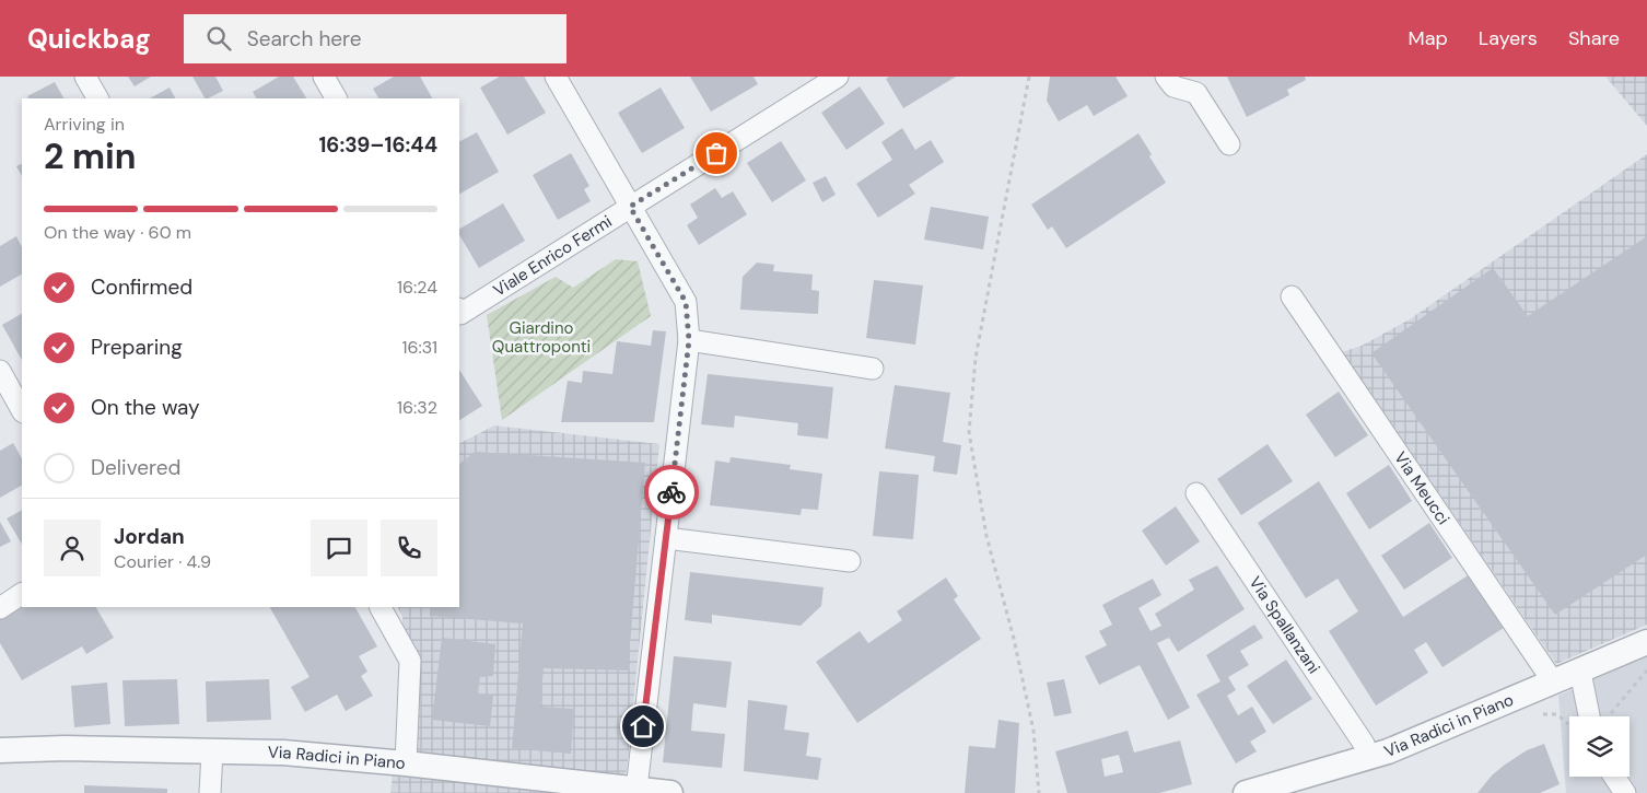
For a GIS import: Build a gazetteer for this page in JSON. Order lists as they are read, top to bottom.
{
  "streets": {
    "street": [
      "Viale Enrico Fermi",
      "Via Meucci",
      "Via Spallanzani",
      "Via Radici in Piano"
    ]
  },
  "crossings": [
    ["Via Meucci", "Via Radici in Piano"],
    ["Via Spallanzani", "Via Radici in Piano"]
  ],
  "parks": ["Giardino Quattroponti"],
  "page": {
    "header": "Quickbag",
    "search": "Search here",
    "nav": ["Map", "Layers", "Share"],
    "heading": ["2 min", "Arriving in", "16:39–16:44"],
    "panel": ["Jordan", "Courier · 4.9"],
    "bar": "On the way · 60 m",
    "list": [
      ["Confirmed", "16:24"],
      ["Preparing", "16:31"],
      ["On the way", "16:32"],
      "Delivered"
    ]
  }
}
